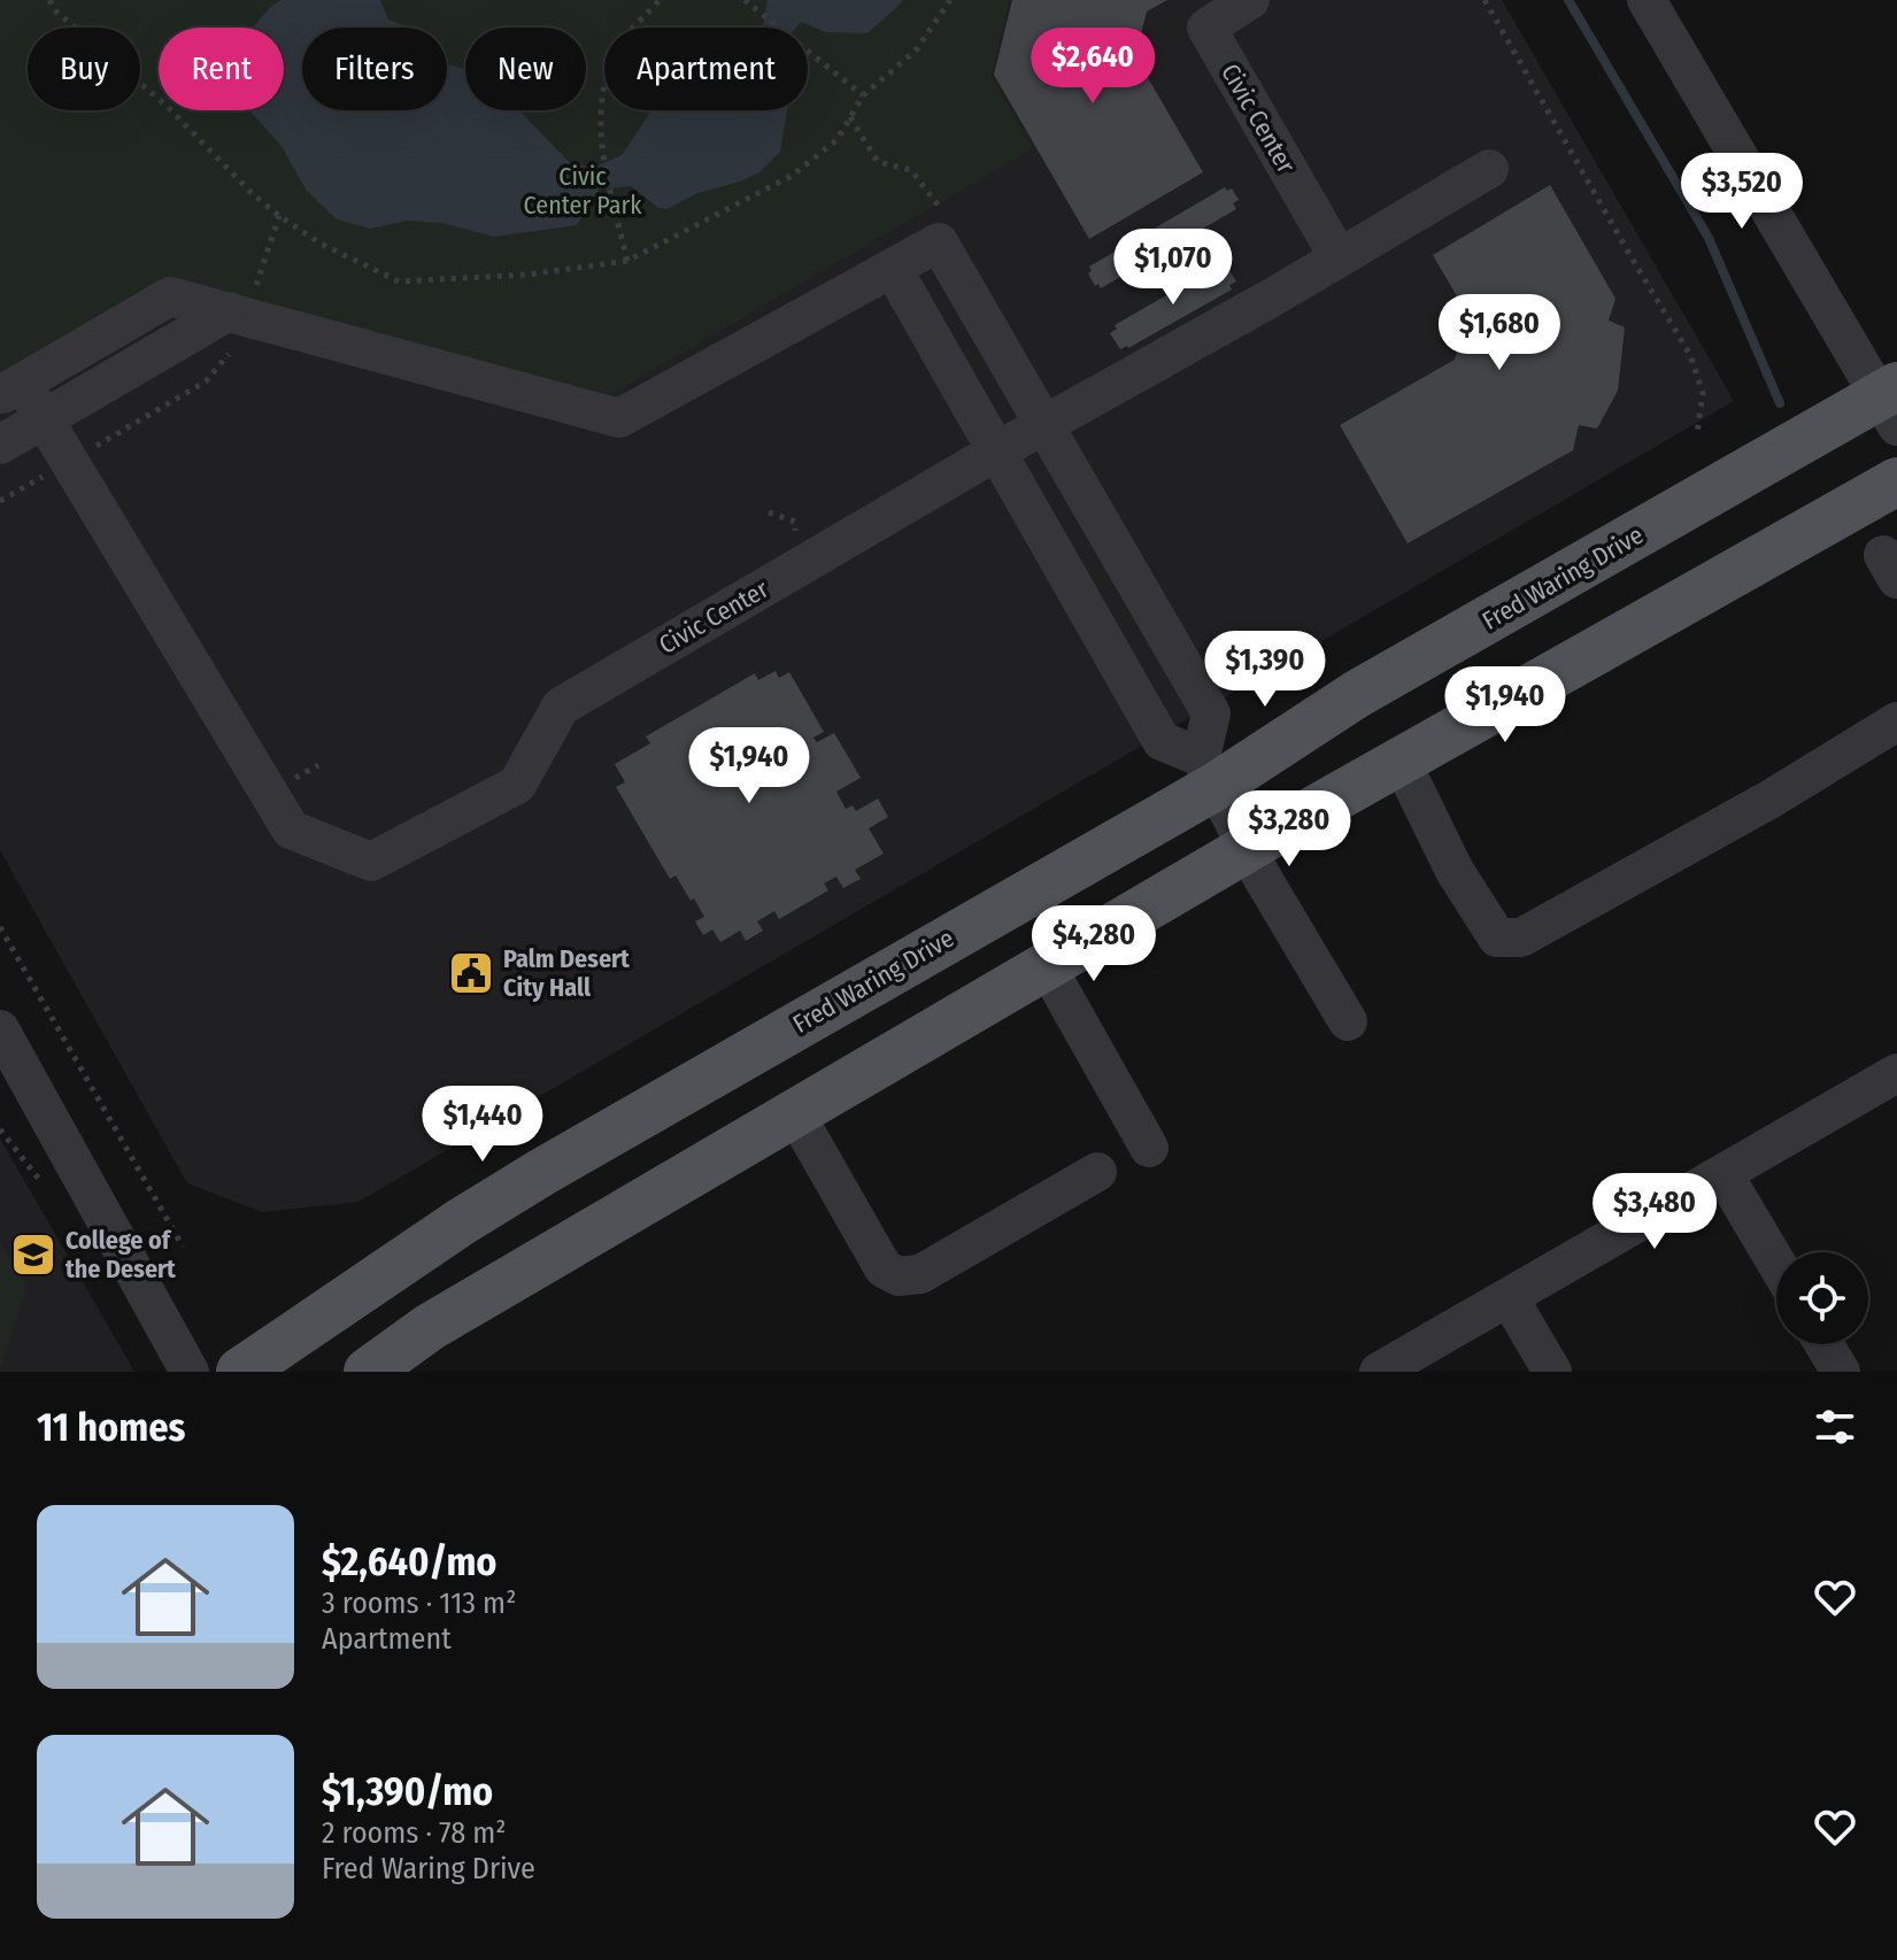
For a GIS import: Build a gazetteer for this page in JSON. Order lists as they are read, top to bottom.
{
  "streets": {
    "main road": ["Fred Waring Drive"],
    "street": ["Civic Center"]
  },
  "parks": ["Civic Center Park"],
  "places": {
    "public building": ["Palm Desert City Hall"],
    "school or university": ["College of the Desert"]
  },
  "page": {
    "price": [
      "$2,640",
      "$3,520",
      "$1,070",
      "$1,680",
      "$1,390",
      "$1,940",
      "$1,940",
      "$3,280",
      "$4,280",
      "$1,440",
      "$3,480"
    ],
    "chip": [
      "Buy",
      "Rent",
      "Filters",
      "New",
      "Apartment"
    ],
    "heading": "11 homes",
    "list": [
      {
        "name": "$2,640/mo",
        "note": "3 rooms · 113 m² · Apartment"
      },
      {
        "name": "$1,390/mo",
        "note": "2 rooms · 78 m² · Fred Waring Drive"
      }
    ]
  }
}
